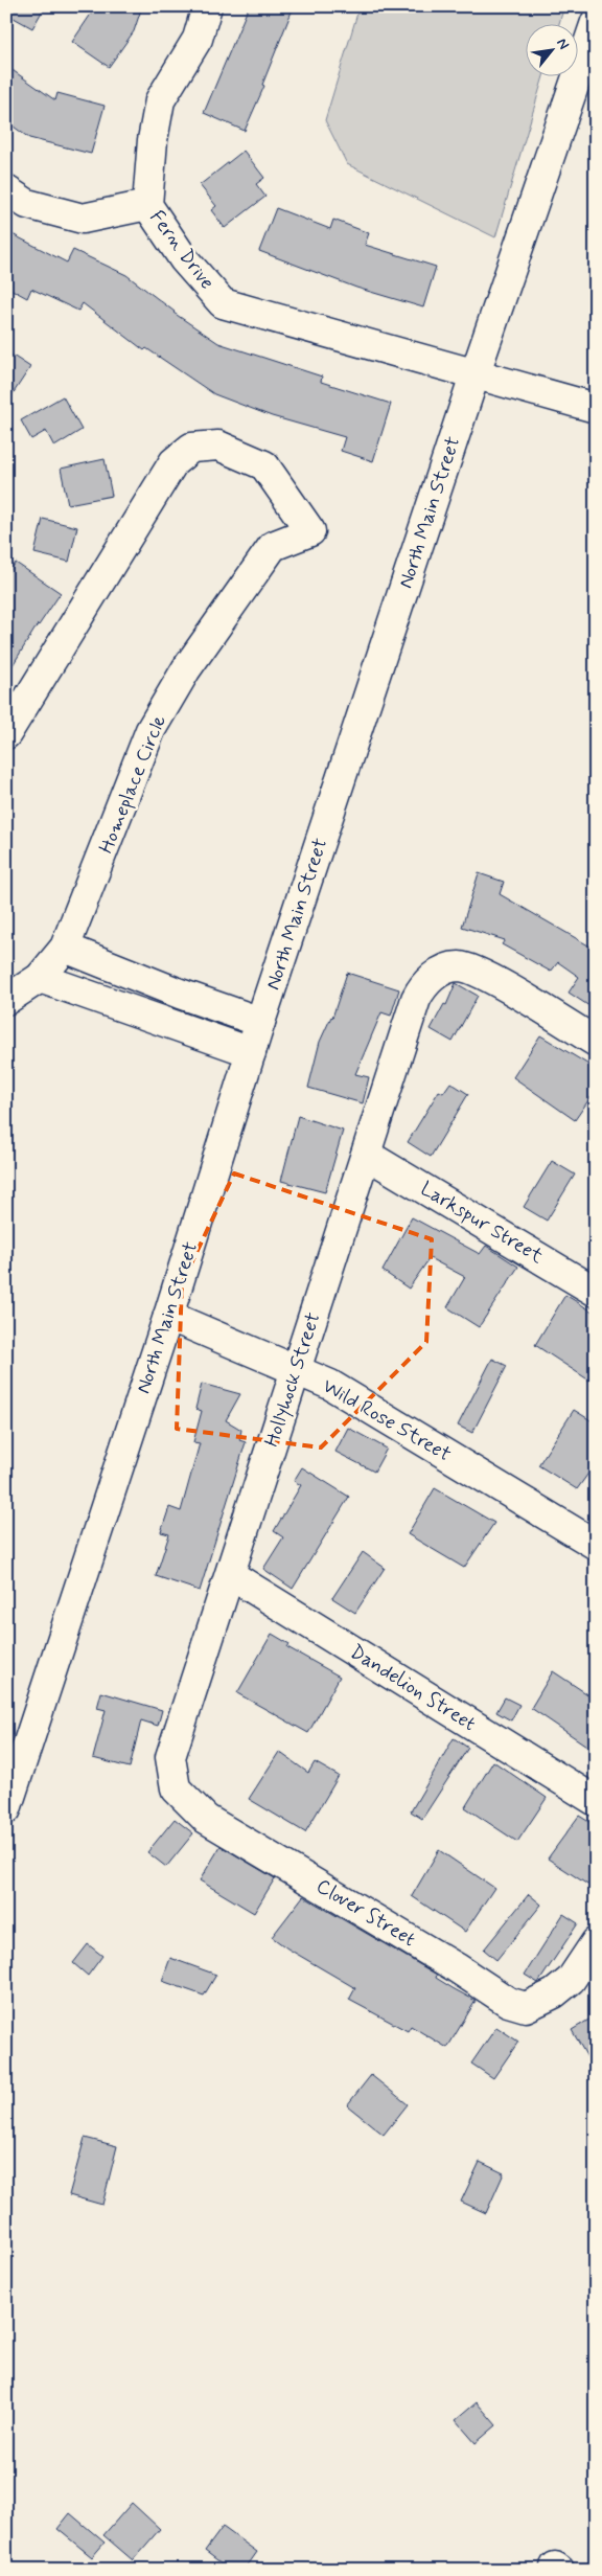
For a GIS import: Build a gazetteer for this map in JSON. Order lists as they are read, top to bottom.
{
  "streets": {
    "street": [
      "Fern Drive",
      "North Main Street",
      "Homeplace Circle",
      "Larkspur Street",
      "Hollyhock Street",
      "Wild Rose Street",
      "Dandelion Street",
      "Clover Street"
    ]
  },
  "crossings": [
    ["Fern Drive", "North Main Street"],
    ["North Main Street", "Wild Rose Street"],
    ["Larkspur Street", "Hollyhock Street"],
    ["Hollyhock Street", "Wild Rose Street"],
    ["Hollyhock Street", "Dandelion Street"],
    ["Hollyhock Street", "Clover Street"]
  ],
  "north": "top right"
}
